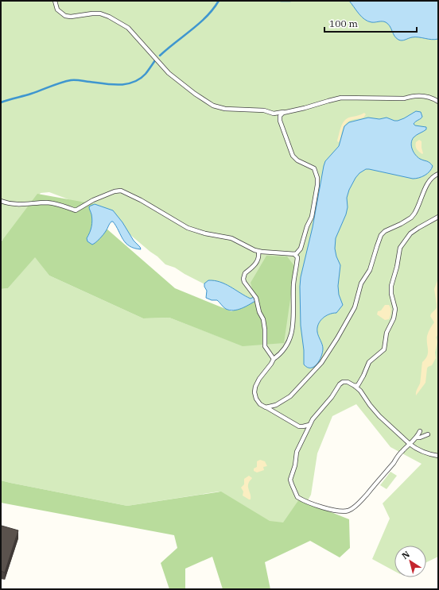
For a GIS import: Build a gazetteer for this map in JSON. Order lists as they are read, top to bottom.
{
  "scale_bar": "100 m",
  "north": "top left"
}
